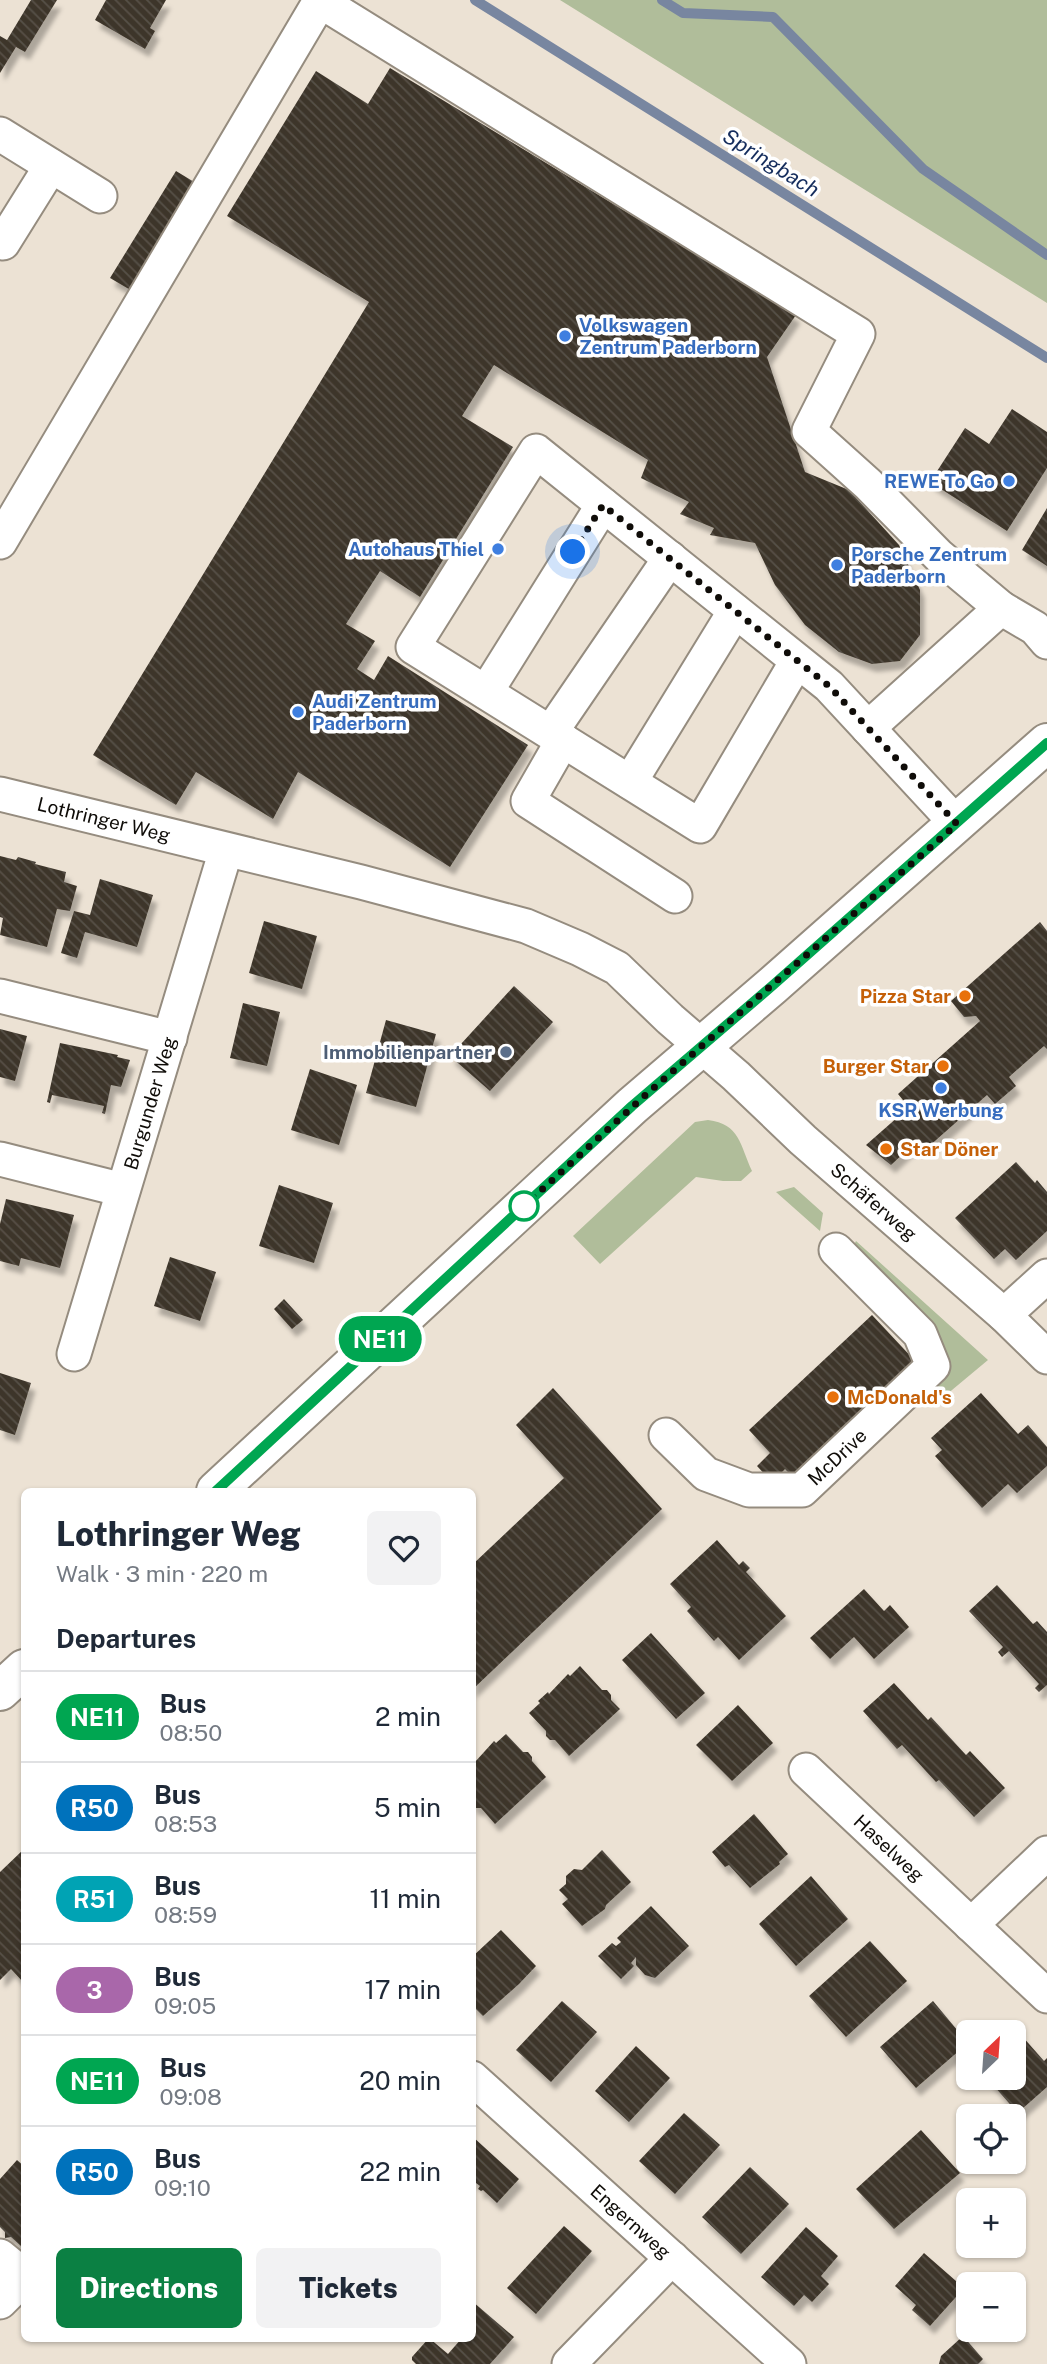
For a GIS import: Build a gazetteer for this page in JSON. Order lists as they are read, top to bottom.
{
  "streets": {
    "street": [
      "Lothringer Weg",
      "Burgunder Weg",
      "Schäferweg",
      "McDrive",
      "Haselweg",
      "Engernweg"
    ]
  },
  "crossings": [
    ["Lothringer Weg", "Burgunder Weg"],
    ["Lothringer Weg", "Schäferweg"]
  ],
  "water": ["Springbach"],
  "places": [
    "Volkswagen Zentrum Paderborn",
    "REWE To Go",
    "Autohaus Thiel",
    "Porsche Zentrum Paderborn",
    "Audi Zentrum Paderborn",
    "Pizza Star",
    "Immobilienpartner",
    "Burger Star",
    "KSR Werbung",
    "Star Döner",
    "McDonald's"
  ],
  "lines": ["bus line NE11"],
  "north": "top right",
  "page": {
    "on_map": "NE11",
    "heading": [
      ["Lothringer Weg", "Walk · 3 min · 220 m"],
      "Departures"
    ],
    "list": [
      {
        "mark": "NE11",
        "name": "Bus",
        "note": "08:50",
        "value": "2 min"
      },
      {
        "mark": "R50",
        "name": "Bus",
        "note": "08:53",
        "value": "5 min"
      },
      {
        "mark": "R51",
        "name": "Bus",
        "note": "08:59",
        "value": "11 min"
      },
      {
        "mark": "3",
        "name": "Bus",
        "note": "09:05",
        "value": "17 min"
      },
      {
        "mark": "NE11",
        "name": "Bus",
        "note": "09:08",
        "value": "20 min"
      },
      {
        "mark": "R50",
        "name": "Bus",
        "note": "09:10",
        "value": "22 min"
      }
    ],
    "map_buttons": ["+", "−"],
    "buttons": ["Directions", "Tickets"]
  }
}
